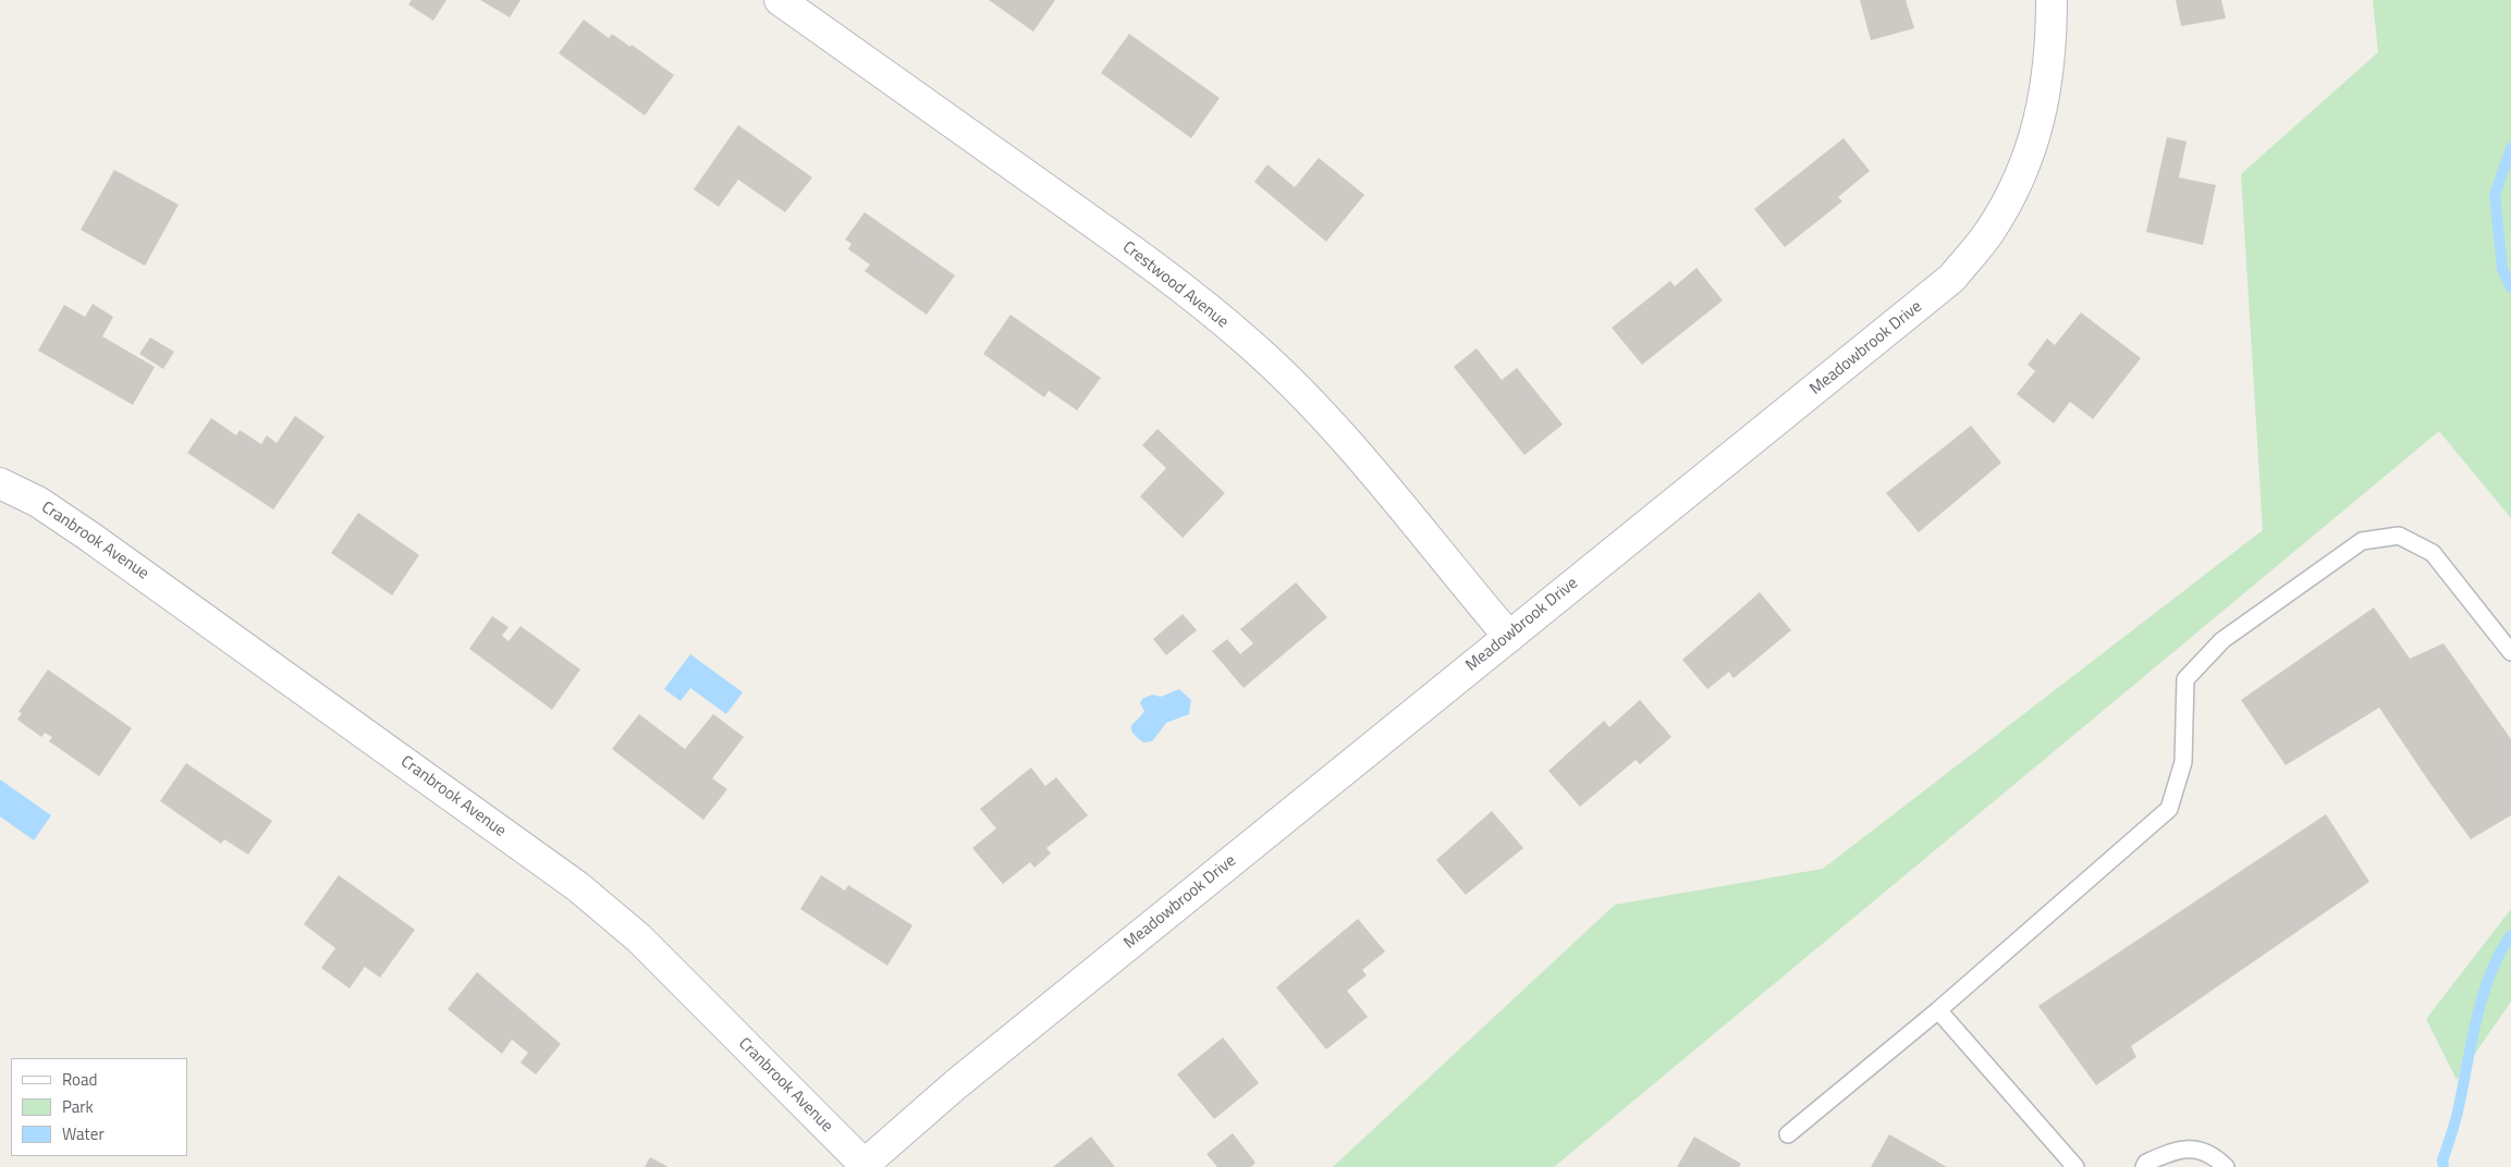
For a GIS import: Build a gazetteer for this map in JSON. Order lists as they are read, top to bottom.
{
  "streets": {
    "street": ["Crestwood Avenue", "Meadowbrook Drive", "Cranbrook Avenue"]
  },
  "crossings": [
    ["Crestwood Avenue", "Meadowbrook Drive"],
    ["Meadowbrook Drive", "Cranbrook Avenue"]
  ],
  "legend": ["Road", "Park", "Water"]
}
